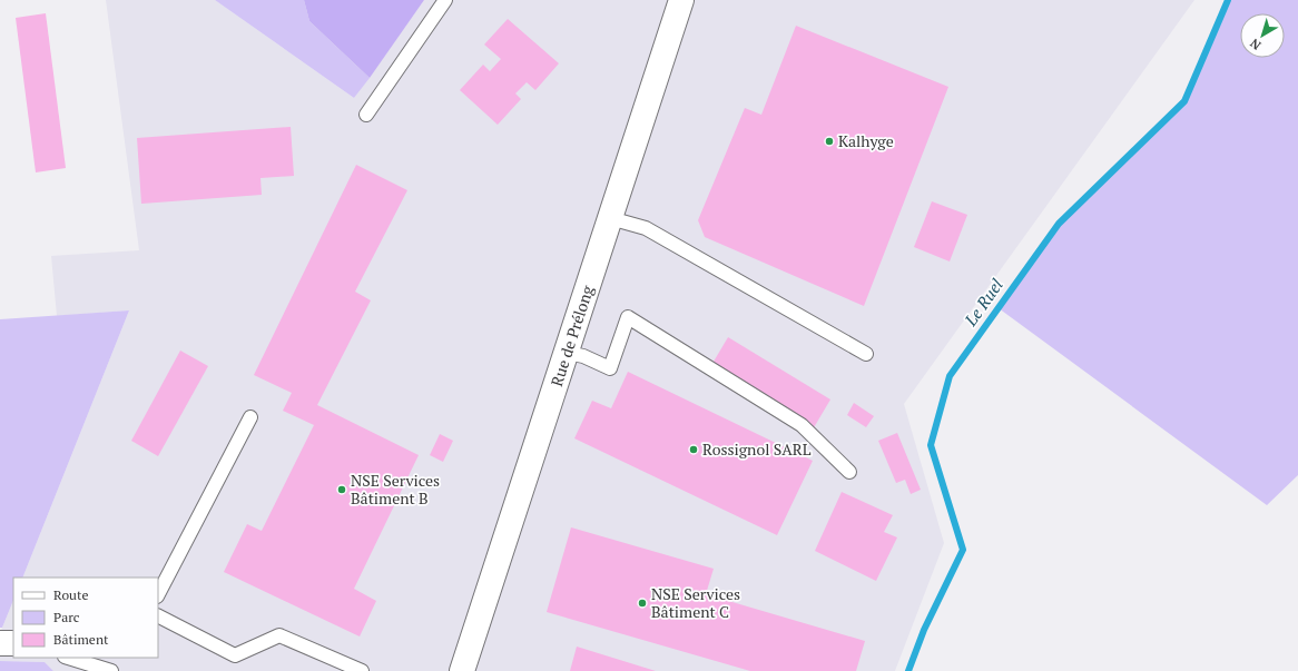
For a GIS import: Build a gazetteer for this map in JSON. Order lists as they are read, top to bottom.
{
  "streets": {
    "street": ["Rue de Prélong"]
  },
  "water": ["Le Ruel"],
  "places": [
    "Kalhyge",
    "Rossignol SARL",
    "NSE Services Bâtiment B",
    "NSE Services Bâtiment C"
  ],
  "legend": ["Route", "Parc", "Bâtiment"],
  "north": "bottom left"
}
